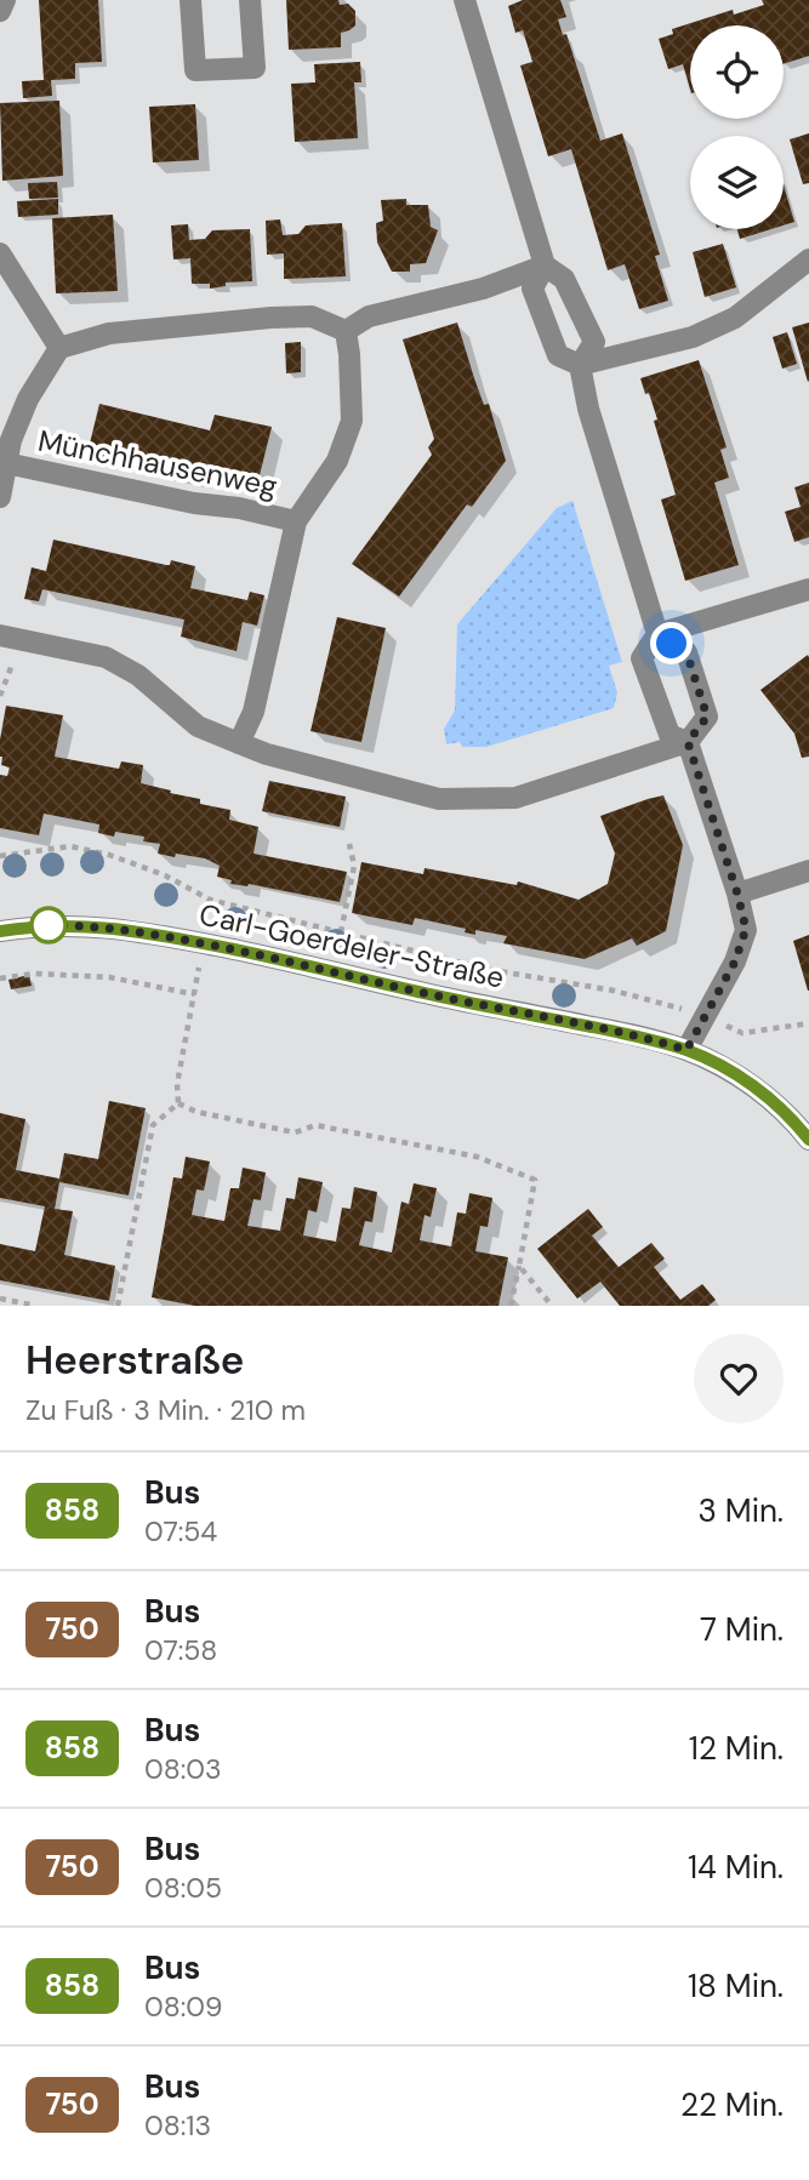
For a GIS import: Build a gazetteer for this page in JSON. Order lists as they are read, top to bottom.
{
  "streets": {
    "street": ["Münchhausenweg", "Carl-Goerdeler-Straße"]
  },
  "lines": ["bus line 858"],
  "page": {
    "heading": ["Heerstraße", "Zu Fuß · 3 Min. · 210 m"],
    "list": [
      {
        "mark": "858",
        "name": "Bus",
        "note": "07:54",
        "value": "3 Min."
      },
      {
        "mark": "750",
        "name": "Bus",
        "note": "07:58",
        "value": "7 Min."
      },
      {
        "mark": "858",
        "name": "Bus",
        "note": "08:03",
        "value": "12 Min."
      },
      {
        "mark": "750",
        "name": "Bus",
        "note": "08:05",
        "value": "14 Min."
      },
      {
        "mark": "858",
        "name": "Bus",
        "note": "08:09",
        "value": "18 Min."
      },
      {
        "mark": "750",
        "name": "Bus",
        "note": "08:13",
        "value": "22 Min."
      }
    ]
  }
}
